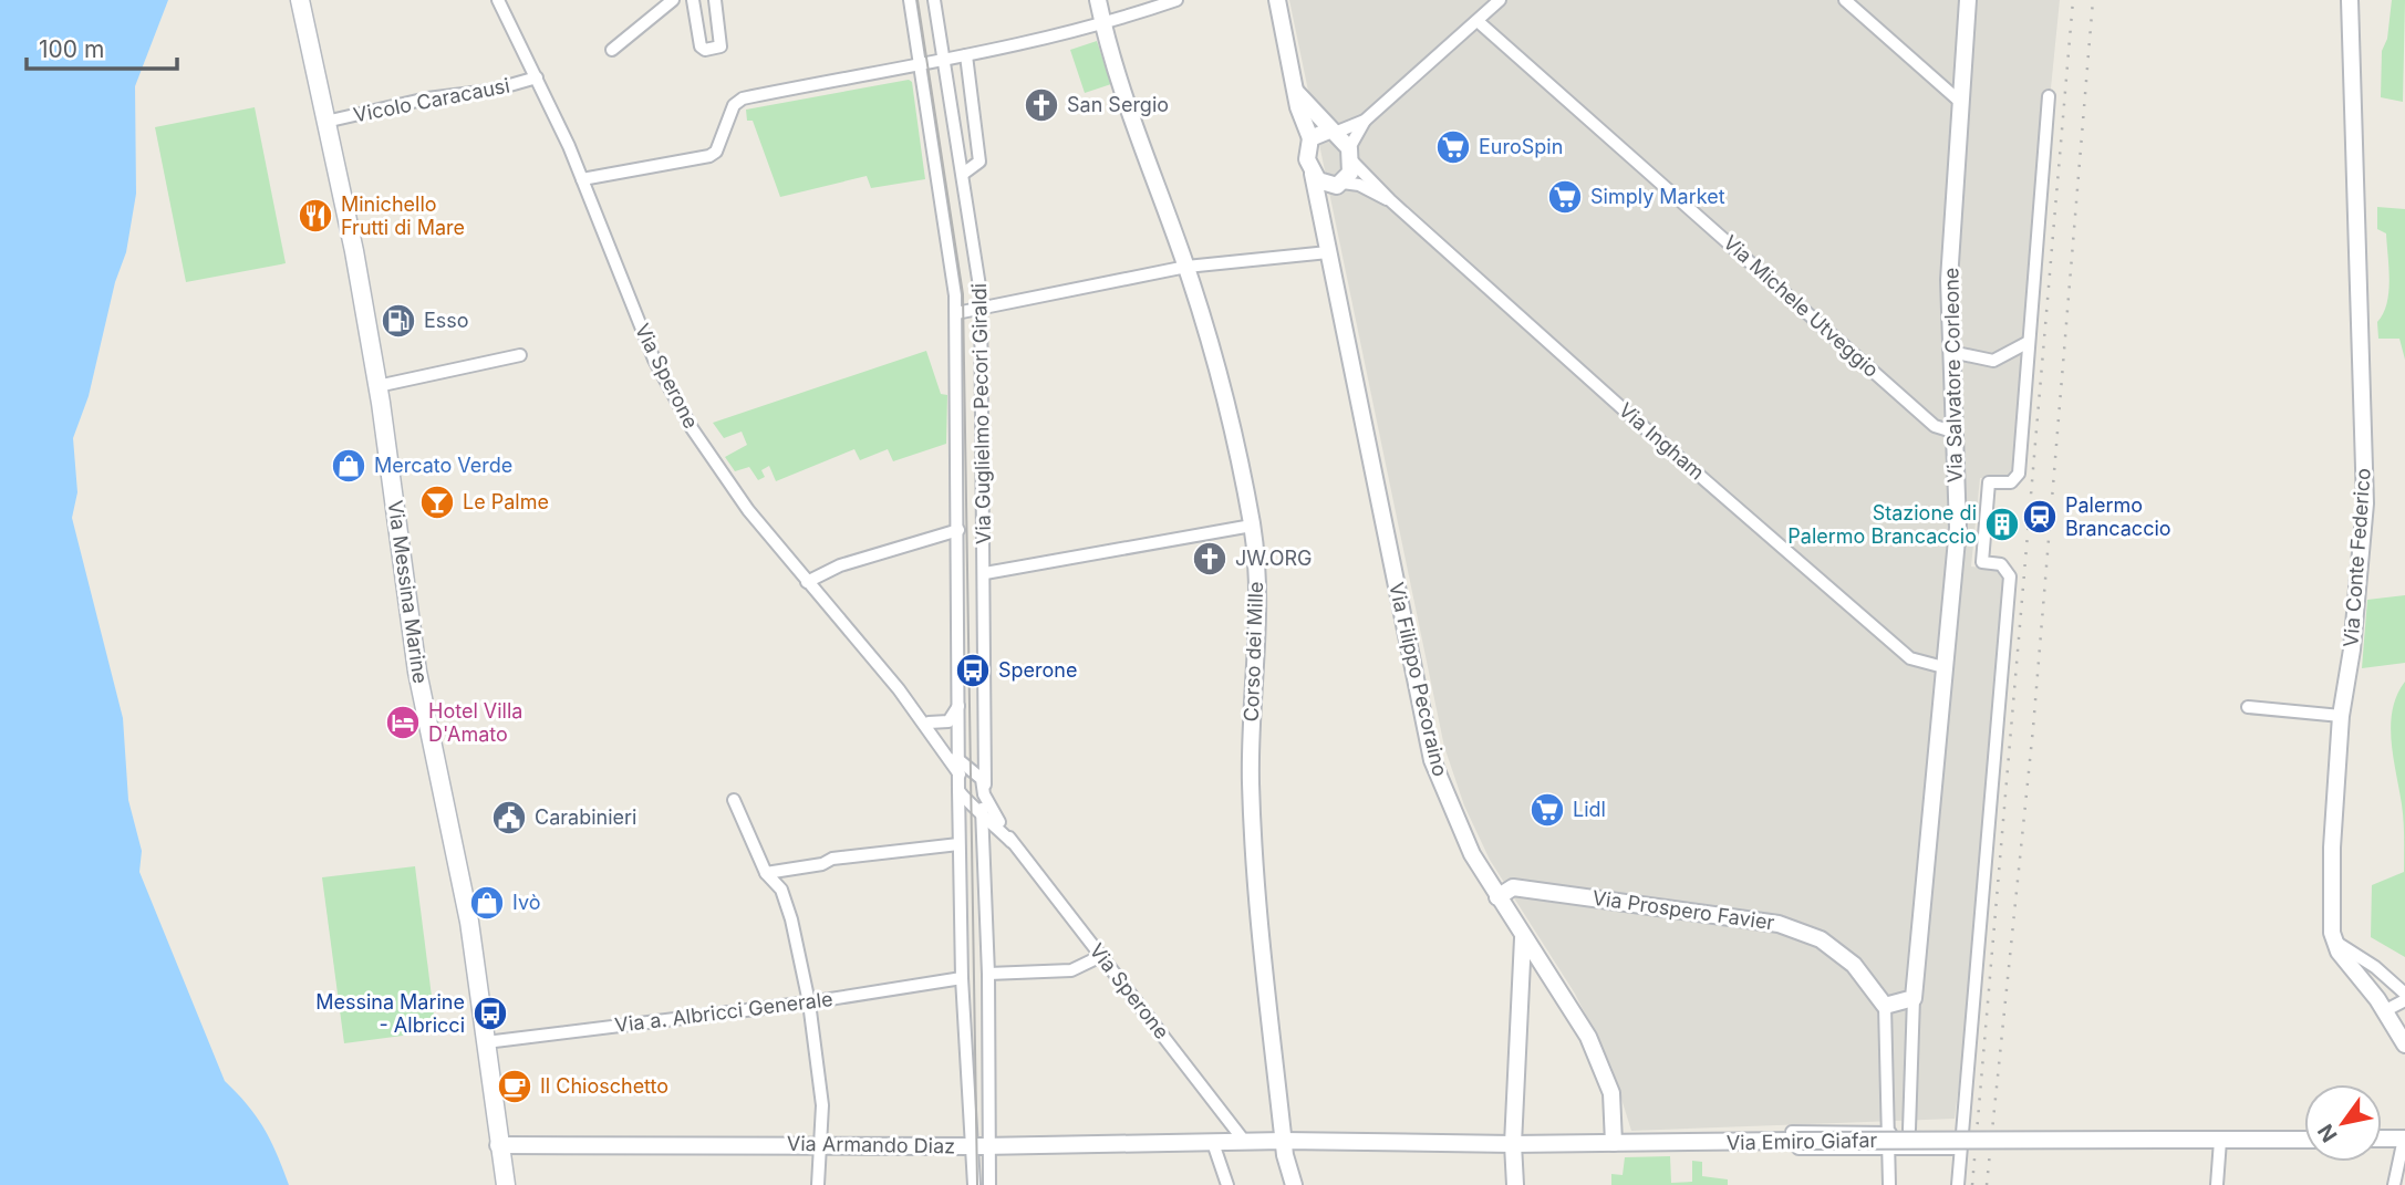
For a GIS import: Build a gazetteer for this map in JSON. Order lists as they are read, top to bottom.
{
  "streets": {
    "main road": ["Via Messina Marine"],
    "street": [
      "Vicolo Caracausi",
      "Via Michele Utveggio",
      "Via Salvatore Corleone",
      "Via Sperone",
      "Via Guglielmo Pecori Giraldi",
      "Via Ingham",
      "Via Conte Federico",
      "Corso dei Mille",
      "Via Filippo Pecoraino",
      "Via Prospero Favier",
      "Via a. Albricci Generale",
      "Via Emiro Giafar",
      "Via Armando Diaz"
    ]
  },
  "crossings": [
    ["Vicolo Caracausi", "Via Sperone"],
    ["Vicolo Caracausi", "Via Messina Marine"],
    ["Via Michele Utveggio", "Via Salvatore Corleone"],
    ["Via Salvatore Corleone", "Via Ingham"],
    ["Via Sperone", "Via Emiro Giafar"],
    ["Via Sperone", "Via Armando Diaz"],
    ["Via Guglielmo Pecori Giraldi", "Via Armando Diaz"],
    ["Via Messina Marine", "Via a. Albricci Generale"],
    ["Via Messina Marine", "Via Armando Diaz"],
    ["Corso dei Mille", "Via Emiro Giafar"],
    ["Via Filippo Pecoraino", "Via Prospero Favier"],
    ["Via Filippo Pecoraino", "Via Emiro Giafar"],
    ["Via Emiro Giafar", "Via Armando Diaz"]
  ],
  "places": {
    "church": ["San Sergio", "JW.ORG"],
    "supermarket": ["EuroSpin", "Simply Market", "Lidl"],
    "restaurant": ["Minichello Frutti di Mare"],
    "fuel station": ["Esso"],
    "shop": ["Mercato Verde", "Ivò"],
    "bar": ["Le Palme"],
    "station": ["Palermo Brancaccio"],
    "building": ["Stazione di Palermo Brancaccio"],
    "bus stop": ["Sperone", "Messina Marine - Albricci"],
    "hotel": ["Hotel Villa D'Amato"],
    "public building": ["Carabinieri"],
    "cafe": ["Il Chioschetto"]
  },
  "scale_bar": "100 m",
  "north": "bottom left"
}
